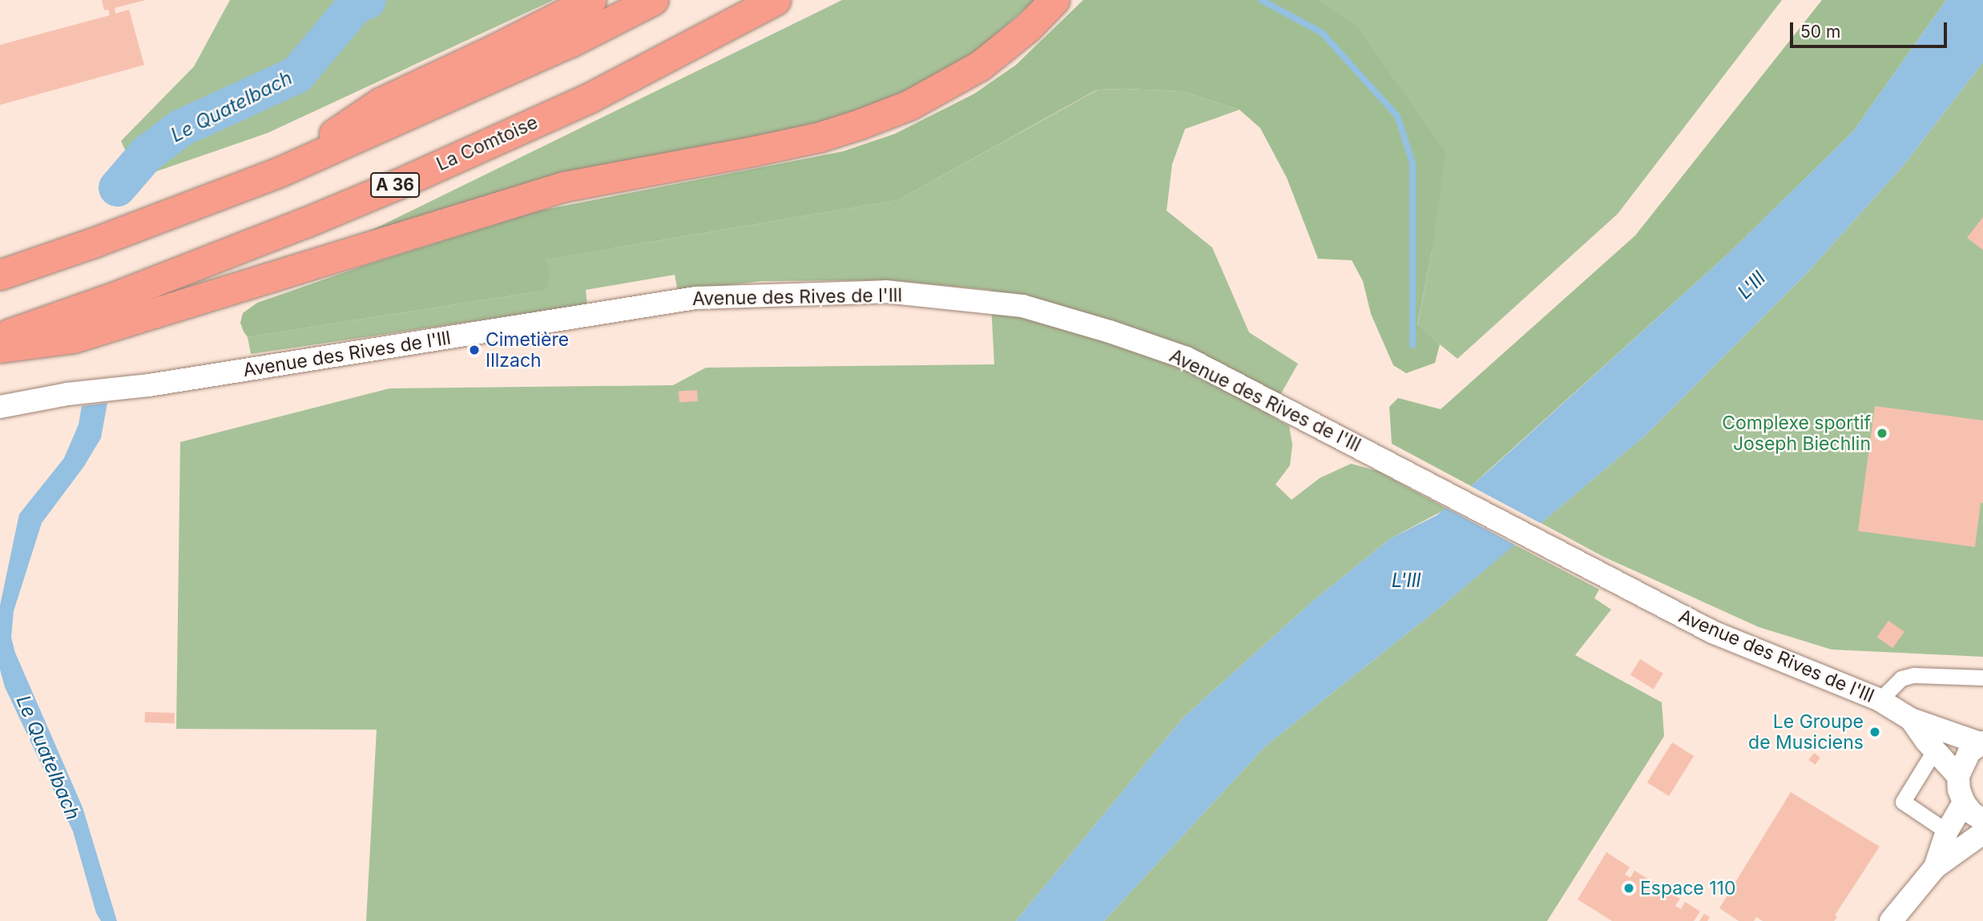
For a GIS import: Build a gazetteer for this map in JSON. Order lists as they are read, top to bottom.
{
  "streets": {
    "highway": ["La Comtoise", "A 36"],
    "street": ["Avenue des Rives de l'Ill"]
  },
  "water": ["Le Quatelbach", "L'Ill"],
  "places": [
    "Cimetière Illzach",
    "Complexe sportif Joseph Biechlin",
    "Le Groupe de Musiciens",
    "Espace 110"
  ],
  "scale_bar": "50 m"
}
